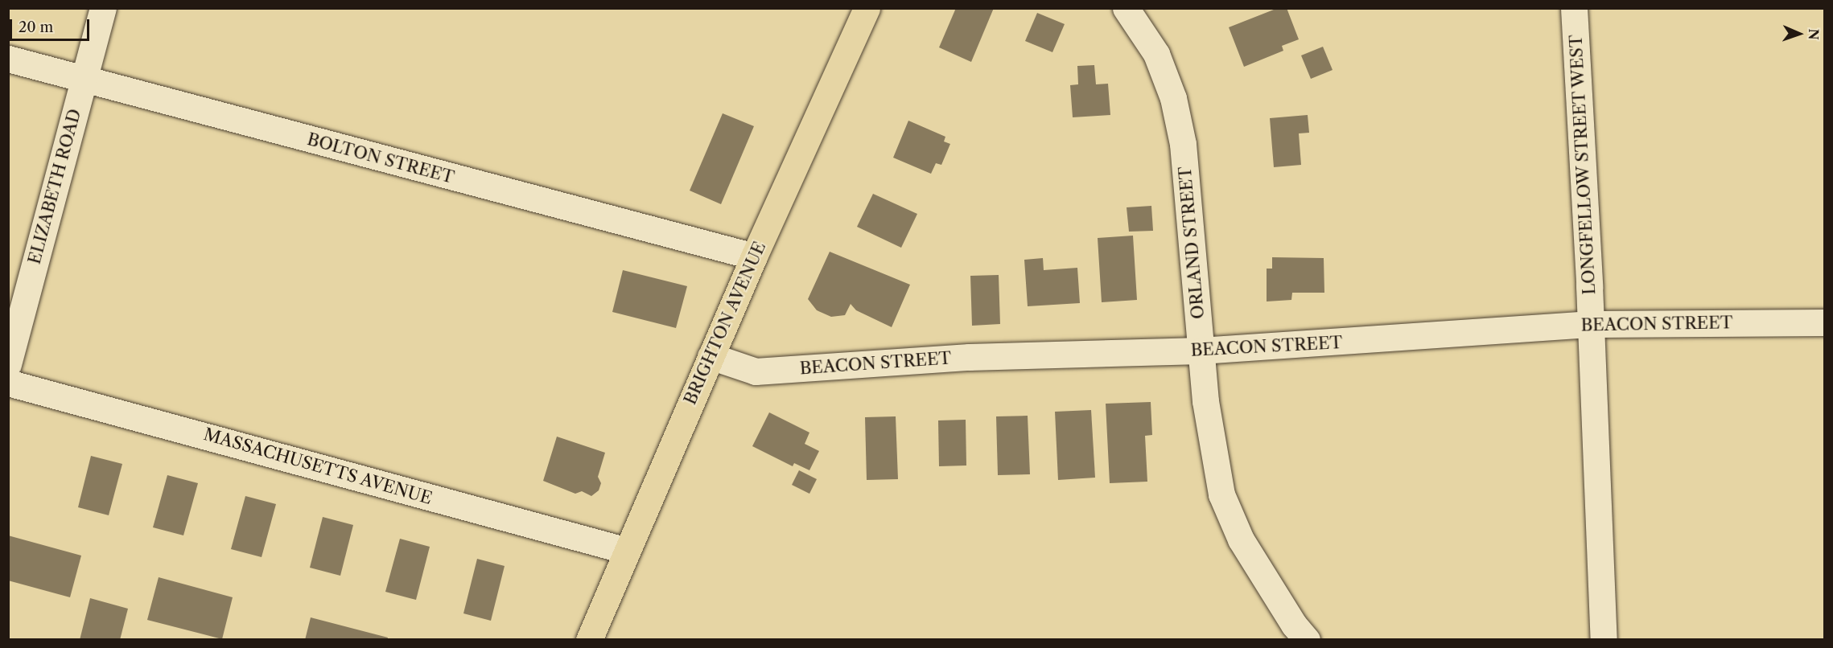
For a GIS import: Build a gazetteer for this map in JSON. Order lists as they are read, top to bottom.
{
  "streets": {
    "main road": ["BRIGHTON AVENUE"],
    "street": [
      "BOLTON STREET",
      "LONGFELLOW STREET WEST",
      "ELIZABETH ROAD",
      "ORLAND STREET",
      "BEACON STREET",
      "MASSACHUSETTS AVENUE"
    ]
  },
  "crossings": [
    ["BOLTON STREET", "ELIZABETH ROAD"],
    ["BOLTON STREET", "BRIGHTON AVENUE"],
    ["LONGFELLOW STREET WEST", "BEACON STREET"],
    ["ORLAND STREET", "BEACON STREET"],
    ["BRIGHTON AVENUE", "BEACON STREET"],
    ["BRIGHTON AVENUE", "MASSACHUSETTS AVENUE"]
  ],
  "scale_bar": "20 m",
  "north": "right"
}
